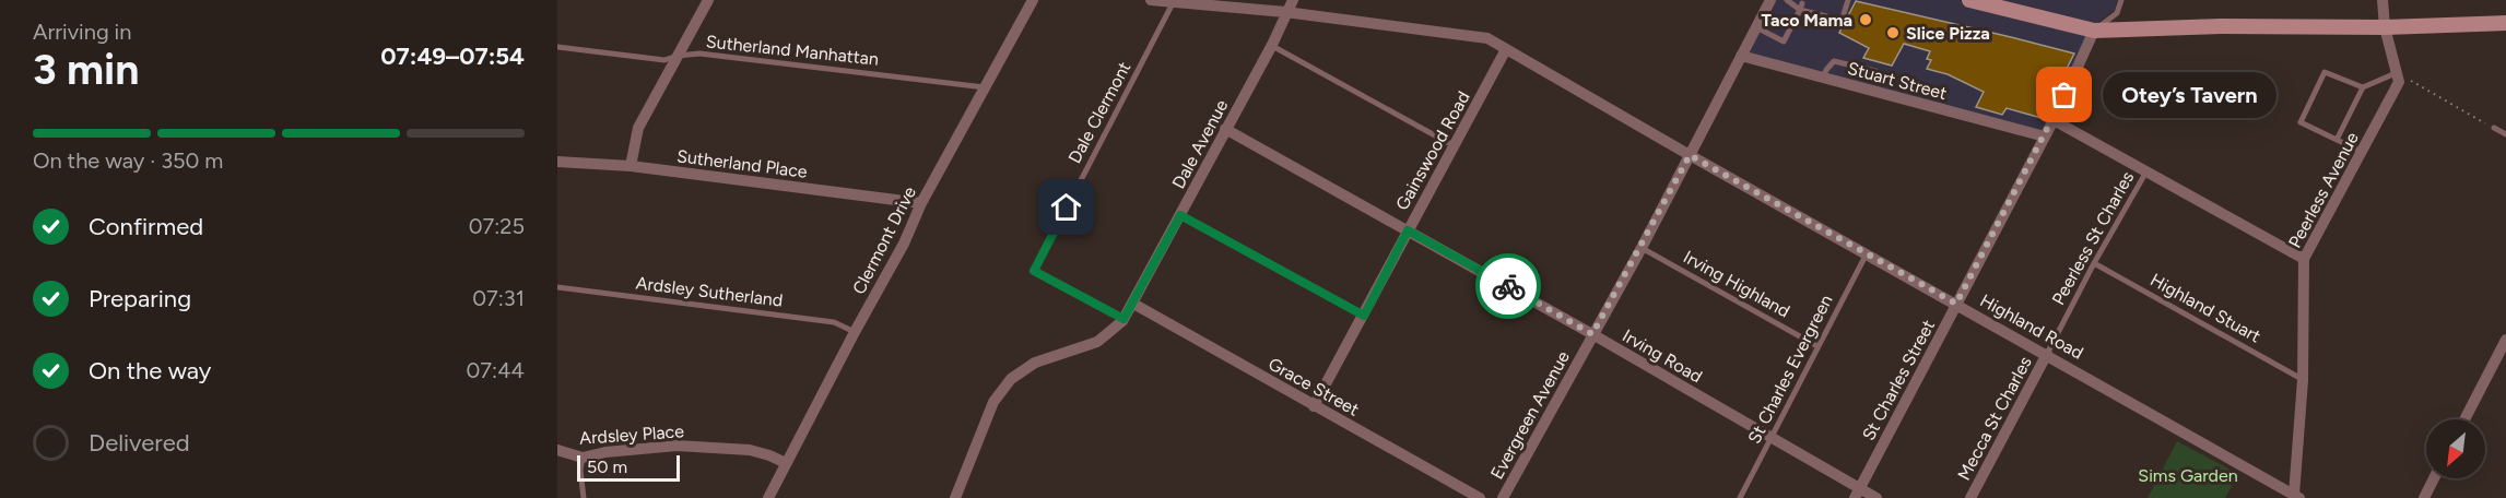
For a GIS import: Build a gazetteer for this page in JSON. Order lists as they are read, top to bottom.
{
  "streets": {
    "street": [
      "Stuart Street",
      "Dale Avenue",
      "Gainswood Road",
      "Sutherland Place",
      "Peerless Avenue",
      "Clermont Drive",
      "Highland Road",
      "Irving Road",
      "St Charles Street",
      "Grace Street",
      "Evergreen Avenue",
      "Mecca St Charles",
      "Ardsley Place"
    ],
    "lane": [
      "Sutherland Manhattan",
      "Dale Clermont",
      "Peerless St Charles",
      "Irving Highland",
      "Ardsley Sutherland",
      "Highland Stuart",
      "St Charles Evergreen"
    ]
  },
  "crossings": [
    ["Sutherland Manhattan", "Clermont Drive"],
    ["Stuart Street", "St Charles Street"],
    ["Stuart Street", "Evergreen Avenue"],
    ["Dale Clermont", "Dale Avenue"],
    ["Dale Clermont", "Highland Road"],
    ["Dale Avenue", "Highland Road"],
    ["Dale Avenue", "Irving Road"],
    ["Dale Avenue", "Grace Street"],
    ["Gainswood Road", "Highland Road"],
    ["Gainswood Road", "Irving Road"],
    ["Gainswood Road", "Grace Street"],
    ["Sutherland Place", "Clermont Drive"],
    ["Peerless Avenue", "Highland Stuart"],
    ["Peerless Avenue", "Highland Road"],
    ["Peerless St Charles", "Highland Stuart"],
    ["Peerless St Charles", "Highland Road"],
    ["Peerless St Charles", "Mecca St Charles"],
    ["Clermont Drive", "Ardsley Sutherland"],
    ["Clermont Drive", "Ardsley Place"],
    ["Irving Highland", "St Charles Evergreen"],
    ["Irving Highland", "Evergreen Avenue"],
    ["Highland Road", "St Charles Evergreen"],
    ["Highland Road", "St Charles Street"],
    ["Highland Road", "Evergreen Avenue"],
    ["Highland Road", "Mecca St Charles"],
    ["Irving Road", "St Charles Evergreen"],
    ["Irving Road", "St Charles Street"],
    ["Irving Road", "Evergreen Avenue"]
  ],
  "parks": ["Sims Garden"],
  "places": ["Taco Mama", "Slice Pizza", "Otey’s Tavern"],
  "scale_bar": "50 m",
  "north": "bottom left",
  "page": {
    "heading": ["3 min", "Arriving in", "07:49–07:54"],
    "bubble": "Otey’s Tavern",
    "bar": "On the way · 350 m",
    "list": [
      ["Confirmed", "07:25"],
      ["Preparing", "07:31"],
      ["On the way", "07:44"],
      "Delivered"
    ],
    "scale": "50 m"
  }
}
